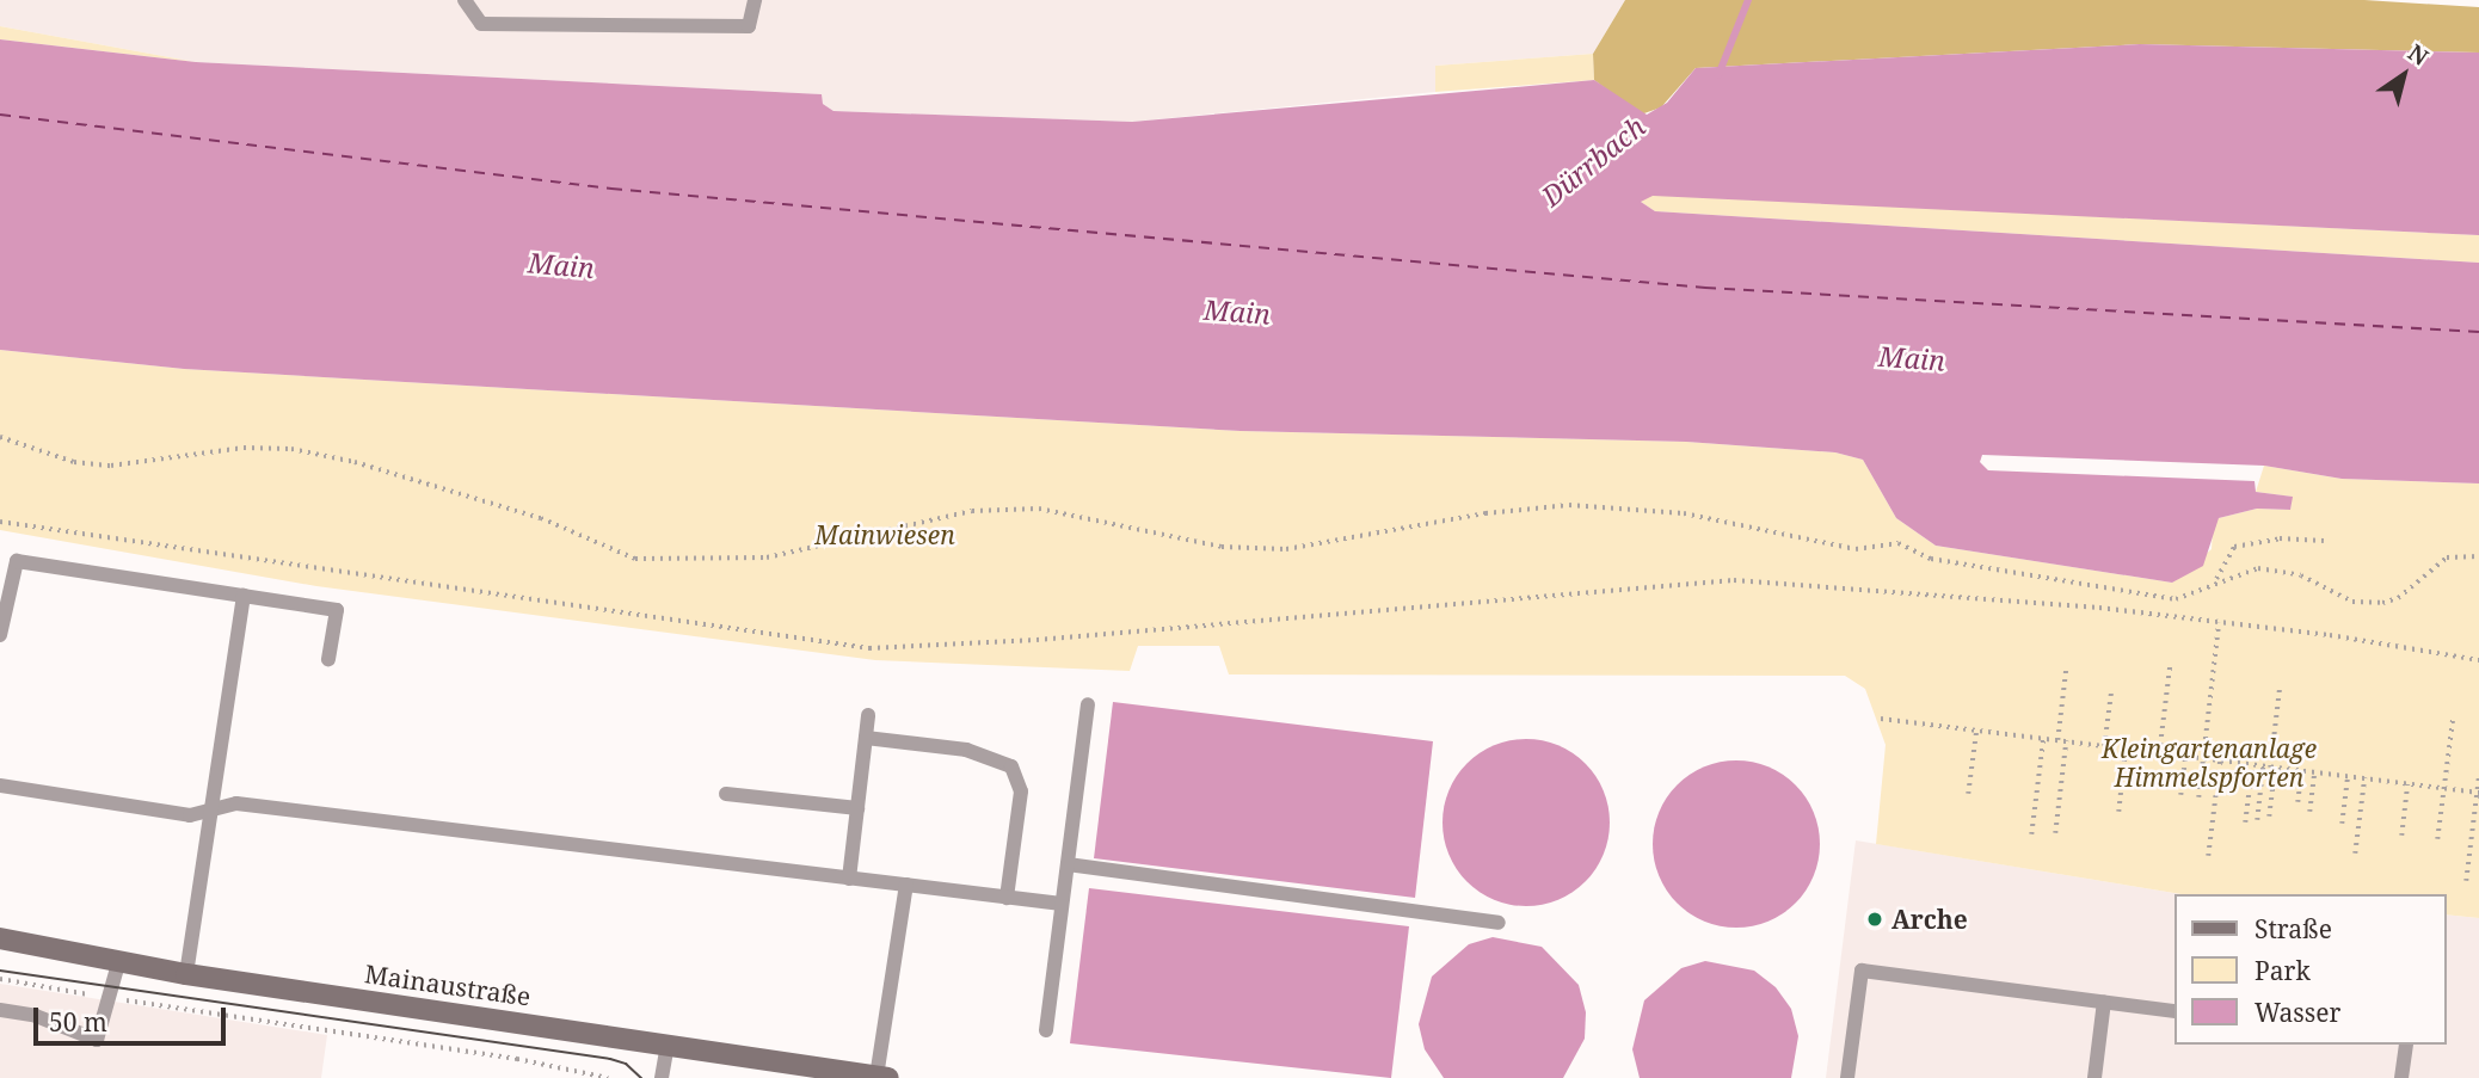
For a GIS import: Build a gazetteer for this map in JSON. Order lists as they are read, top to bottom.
{
  "streets": {
    "main road": ["Mainaustraße"]
  },
  "water": ["Dürrbach", "Main"],
  "parks": ["Mainwiesen", "Kleingartenanlage Himmelspforten"],
  "places": ["Arche"],
  "legend": ["Straße", "Park", "Wasser"],
  "scale_bar": "50 m",
  "north": "top right"
}
